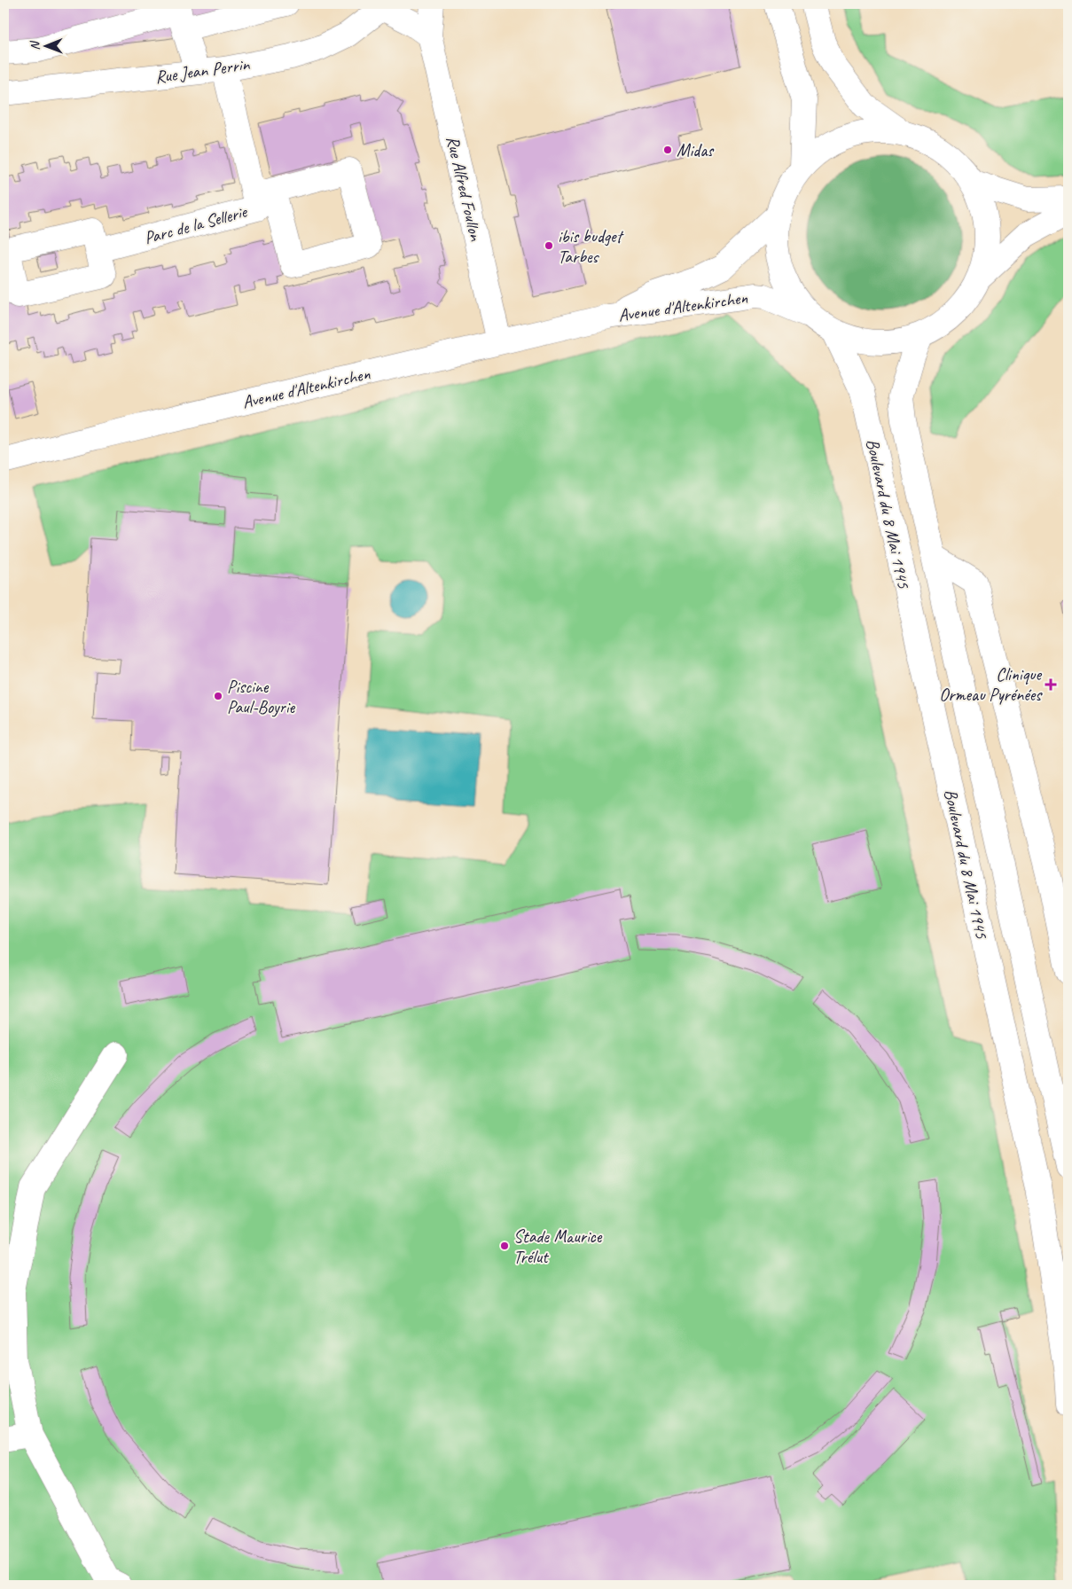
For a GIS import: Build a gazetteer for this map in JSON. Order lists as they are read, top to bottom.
{
  "streets": {
    "main road": [
      "Rue Jean Perrin",
      "Rue Alfred Foullon",
      "Parc de la Sellerie",
      "Avenue d'Altenkirchen",
      "Boulevard du 8 Mai 1945"
    ]
  },
  "crossings": [
    ["Rue Jean Perrin", "Parc de la Sellerie"],
    ["Rue Alfred Foullon", "Avenue d'Altenkirchen"],
    ["Avenue d'Altenkirchen", "Boulevard du 8 Mai 1945"]
  ],
  "places": {
    "other": [
      "Midas",
      "ibis budget Tarbes",
      "Piscine Paul-Boyrie",
      "Stade Maurice Trélut"
    ],
    "health": ["Clinique Ormeau Pyrénées"]
  },
  "north": "left"
}
